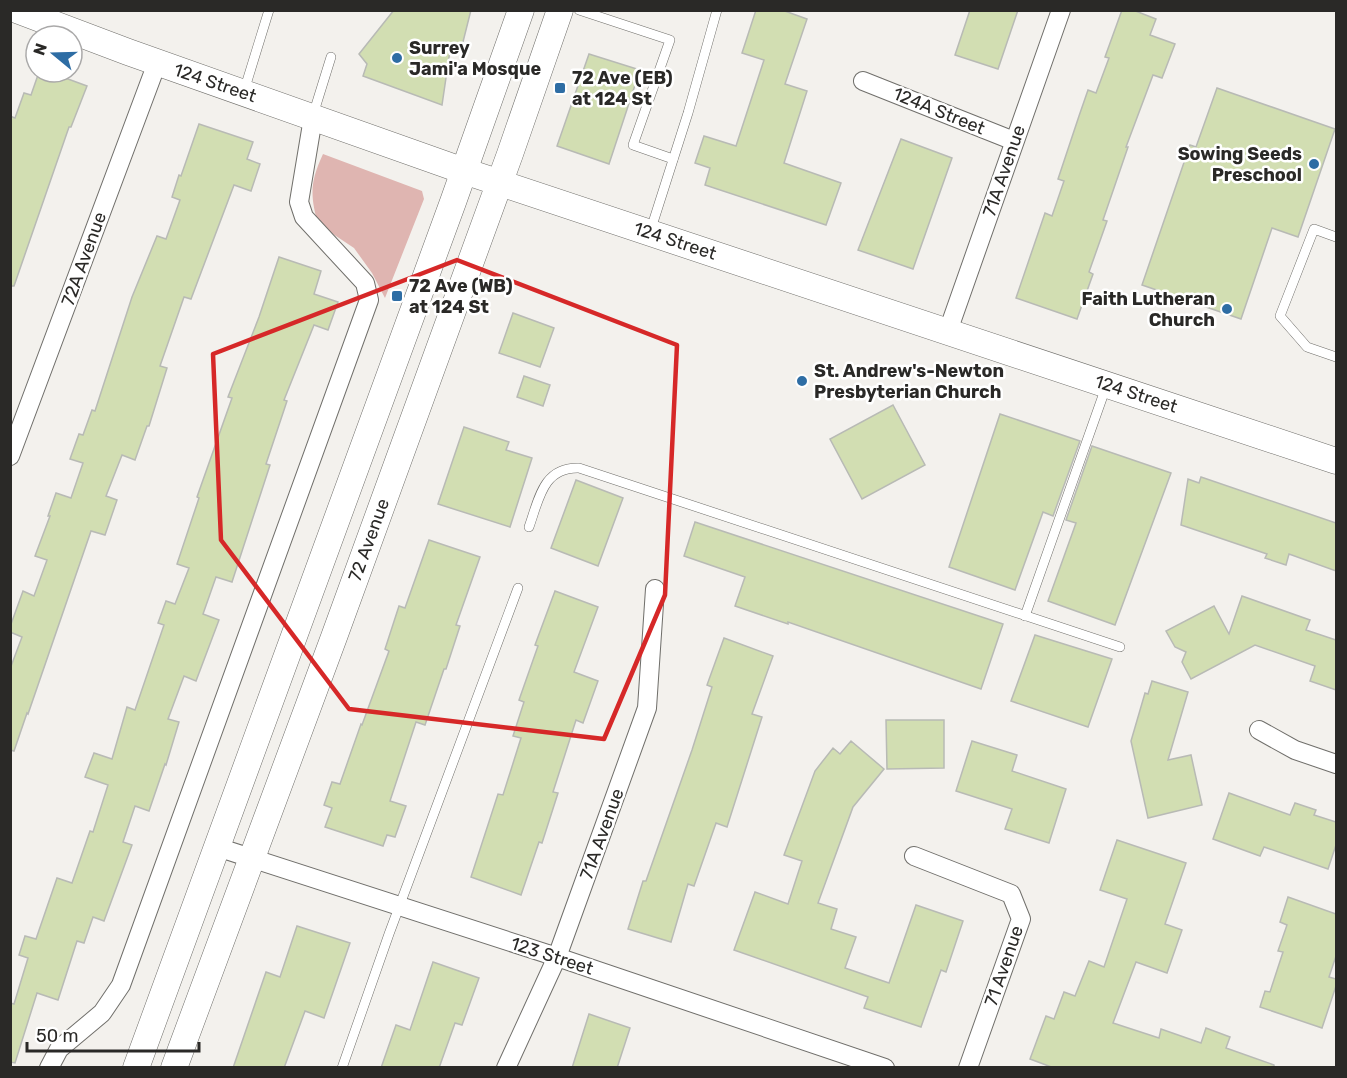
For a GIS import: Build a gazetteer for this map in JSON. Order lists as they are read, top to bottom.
{
  "streets": {
    "main road": ["124 Street", "72 Avenue"],
    "street": [
      "124A Street",
      "71A Avenue",
      "72A Avenue",
      "123 Street",
      "71 Avenue"
    ]
  },
  "crossings": [
    ["124 Street", "71A Avenue"],
    ["124 Street", "72A Avenue"],
    ["124 Street", "72 Avenue"],
    ["124A Street", "71A Avenue"],
    ["71A Avenue", "123 Street"],
    ["72 Avenue", "123 Street"]
  ],
  "places": {
    "other": [
      "Surrey Jami'a Mosque",
      "Sowing Seeds Preschool",
      "Faith Lutheran Church",
      "St. Andrew's-Newton Presbyterian Church"
    ],
    "transit": ["72 Ave (EB) at 124 St", "72 Ave (WB) at 124 St"]
  },
  "scale_bar": "50 m",
  "north": "left"
}
